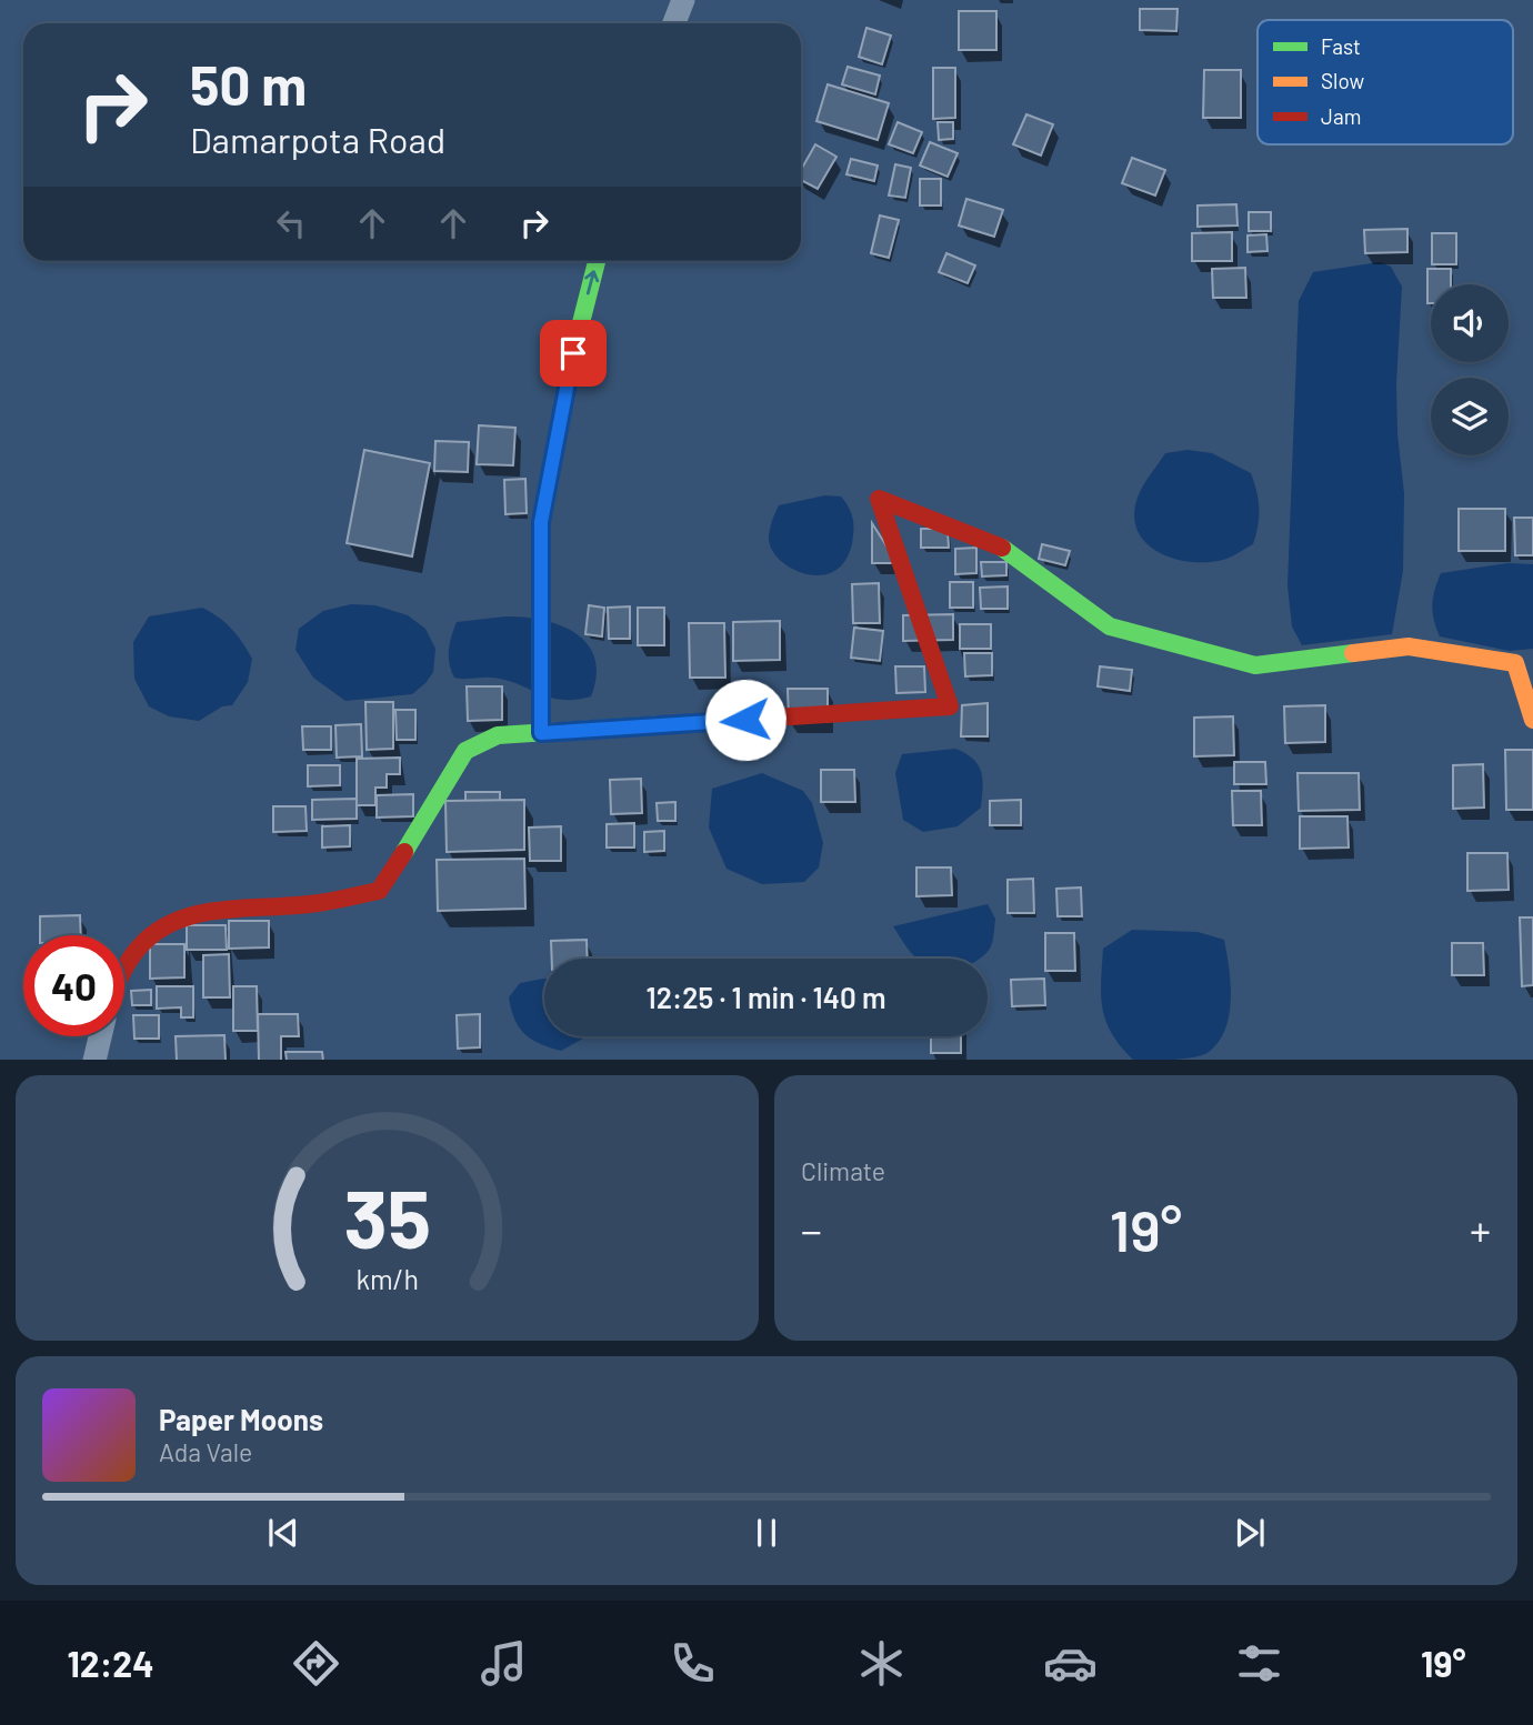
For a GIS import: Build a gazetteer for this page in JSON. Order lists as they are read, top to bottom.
{
  "legend": ["Fast", "Slow", "Jam"],
  "page": {
    "turn": ["50 m", "Damarpota Road"],
    "limit": "40",
    "trip": "12:25 · 1 min · 140 m",
    "tile": "Climate",
    "heat": ["−", "19°", "+"],
    "song": ["Paper Moons", "Ada Vale"],
    "tabs": ["12:24", "19°"],
    "gauge": ["35", "km/h"]
  }
}
